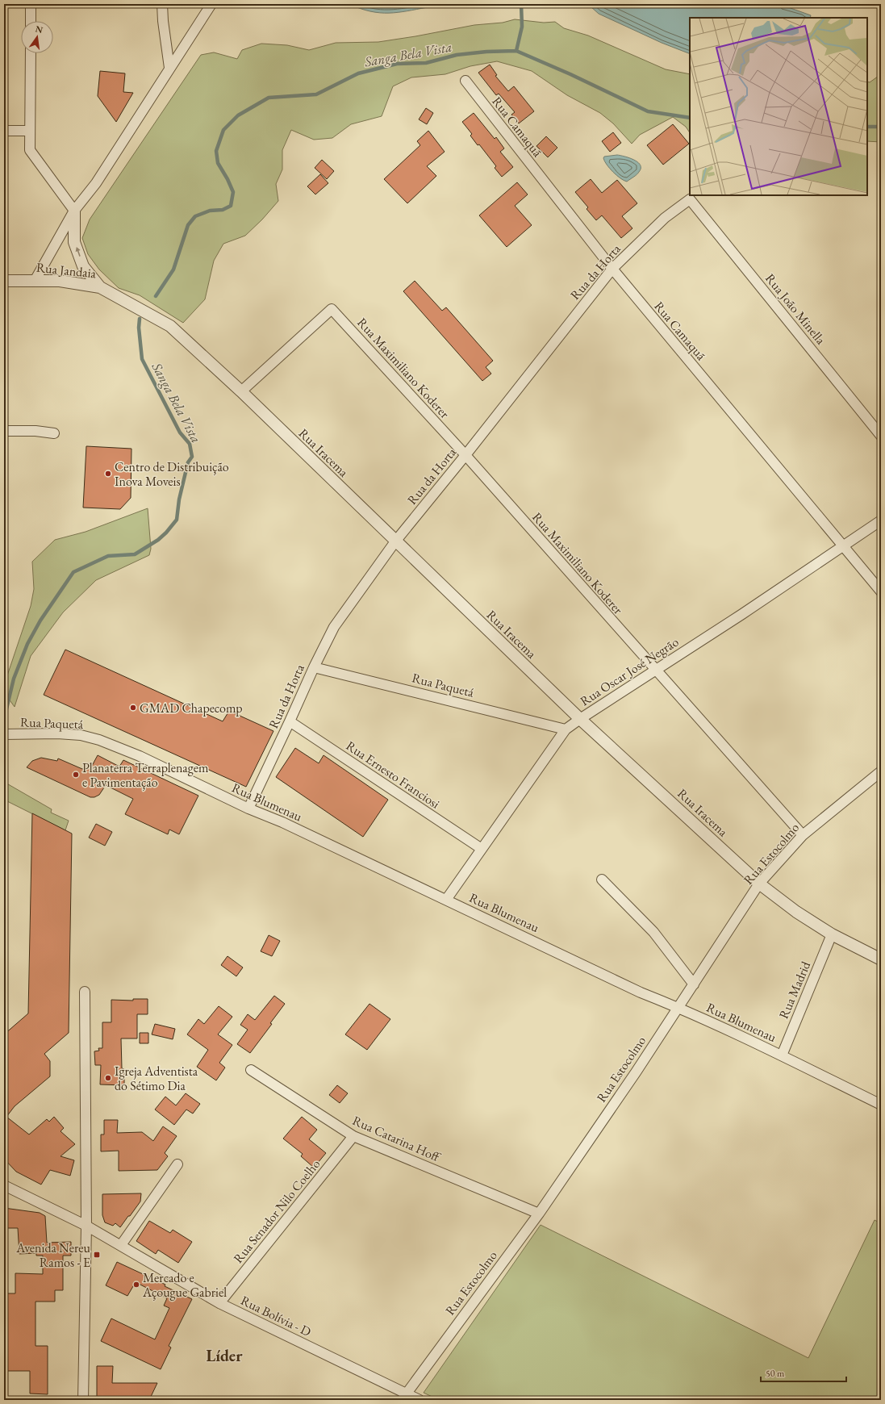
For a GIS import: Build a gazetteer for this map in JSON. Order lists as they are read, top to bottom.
{
  "streets": {
    "street": [
      "Rua Camaquã",
      "Rua Jandaia",
      "Rua da Horta",
      "Rua João Minella",
      "Rua Maximiliano Koderer",
      "Rua Iracema",
      "Rua Oscar José Negrão",
      "Rua Paquetá",
      "Rua Ernesto Franciosi",
      "Rua Blumenau",
      "Rua Estocolmo",
      "Rua Madrid",
      "Rua Catarina Hoff",
      "Rua Senador Nilo Coelho",
      "Rua Bolívia - D"
    ]
  },
  "crossings": [
    ["Rua Camaquã", "Rua da Horta"],
    ["Rua Camaquã", "Rua Oscar José Negrão"],
    ["Rua Jandaia", "Rua Iracema"],
    ["Rua da Horta", "Rua João Minella"],
    ["Rua da Horta", "Rua Maximiliano Koderer"],
    ["Rua da Horta", "Rua Iracema"],
    ["Rua da Horta", "Rua Paquetá"],
    ["Rua da Horta", "Rua Ernesto Franciosi"],
    ["Rua da Horta", "Rua Blumenau"],
    ["Rua Maximiliano Koderer", "Rua Iracema"],
    ["Rua Maximiliano Koderer", "Rua Oscar José Negrão"],
    ["Rua Maximiliano Koderer", "Rua Estocolmo"],
    ["Rua Iracema", "Rua Oscar José Negrão"],
    ["Rua Iracema", "Rua Estocolmo"],
    ["Rua Iracema", "Rua Madrid"],
    ["Rua Oscar José Negrão", "Rua Paquetá"],
    ["Rua Oscar José Negrão", "Rua Ernesto Franciosi"],
    ["Rua Oscar José Negrão", "Rua Blumenau"],
    ["Rua Paquetá", "Rua Blumenau"],
    ["Rua Blumenau", "Rua Estocolmo"],
    ["Rua Blumenau", "Rua Madrid"],
    ["Rua Estocolmo", "Rua Catarina Hoff"],
    ["Rua Estocolmo", "Rua Bolívia - D"],
    ["Rua Catarina Hoff", "Rua Senador Nilo Coelho"],
    ["Rua Senador Nilo Coelho", "Rua Bolívia - D"]
  ],
  "districts": ["Líder"],
  "water": ["Sanga Bela Vista"],
  "places": {
    "other": [
      "Centro de Distribuição Inova Moveis",
      "GMAD Chapecomp",
      "Planaterra Terraplenagem e Pavimentação",
      "Igreja Adventista do Sétimo Dia",
      "Mercado e Açougue Gabriel"
    ],
    "transit": ["Avenida Nereu Ramos - E"]
  },
  "scale_bar": "50 m",
  "north": "top"
}
